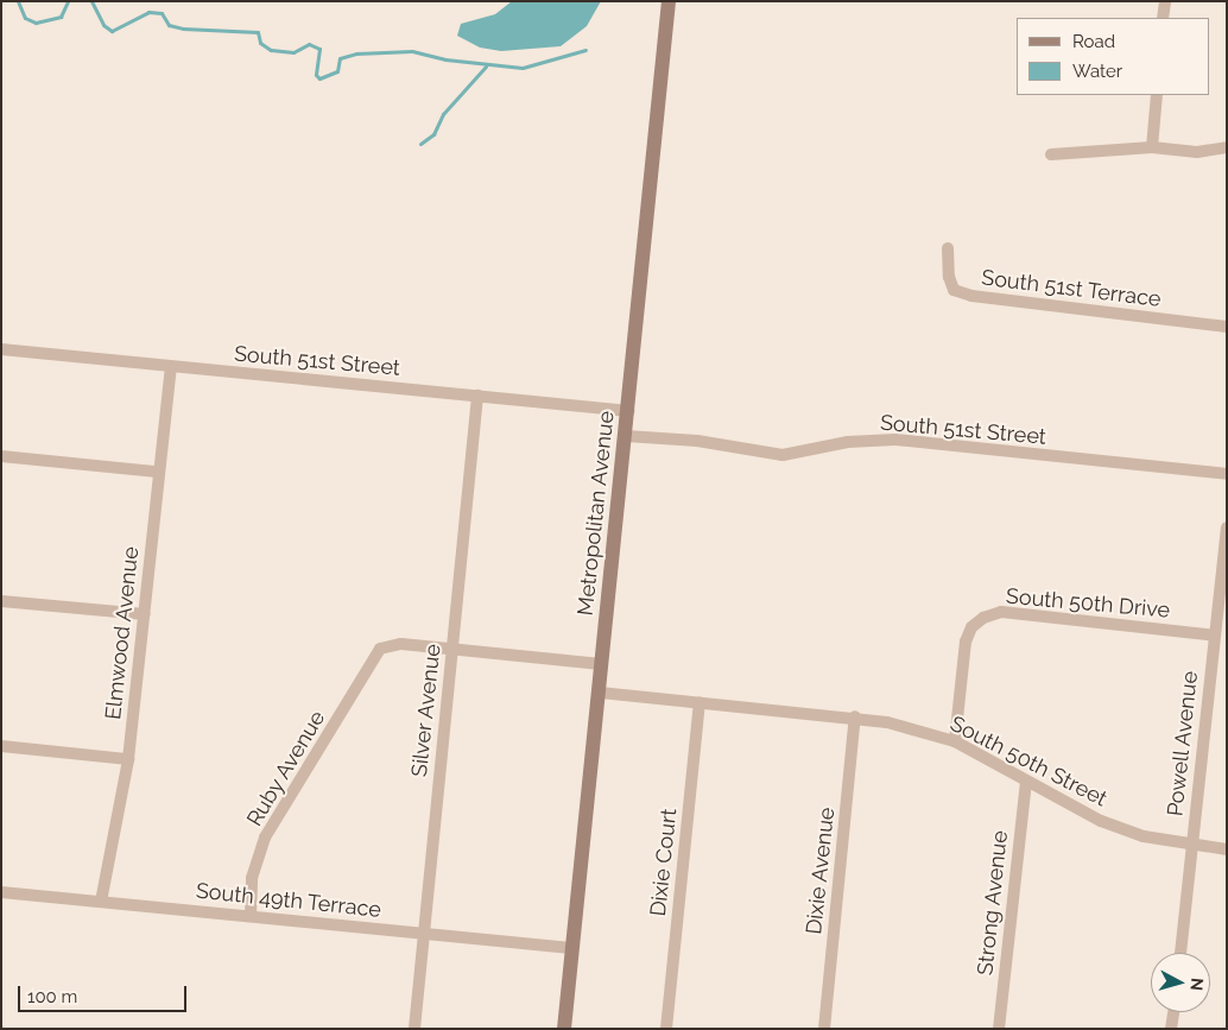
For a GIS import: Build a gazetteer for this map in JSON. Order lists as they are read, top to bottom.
{
  "streets": {
    "main road": ["Metropolitan Avenue"],
    "street": [
      "South 51st Terrace",
      "South 51st Street",
      "South 50th Drive",
      "Elmwood Avenue",
      "Silver Avenue",
      "Powell Avenue",
      "South 50th Street",
      "Ruby Avenue",
      "Dixie Court",
      "Dixie Avenue",
      "South 49th Terrace",
      "Strong Avenue"
    ]
  },
  "crossings": [
    ["South 51st Street", "Metropolitan Avenue"],
    ["South 51st Street", "Elmwood Avenue"],
    ["South 51st Street", "Silver Avenue"],
    ["Metropolitan Avenue", "South 50th Street"],
    ["Metropolitan Avenue", "South 49th Terrace"],
    ["South 50th Drive", "Powell Avenue"],
    ["South 50th Drive", "South 50th Street"],
    ["Elmwood Avenue", "South 49th Terrace"],
    ["Silver Avenue", "Ruby Avenue"],
    ["Silver Avenue", "South 49th Terrace"],
    ["Powell Avenue", "South 50th Street"],
    ["South 50th Street", "Dixie Court"],
    ["South 50th Street", "Dixie Avenue"],
    ["South 50th Street", "Strong Avenue"],
    ["Ruby Avenue", "South 49th Terrace"]
  ],
  "legend": ["Road", "Water"],
  "scale_bar": "100 m",
  "north": "right"
}
